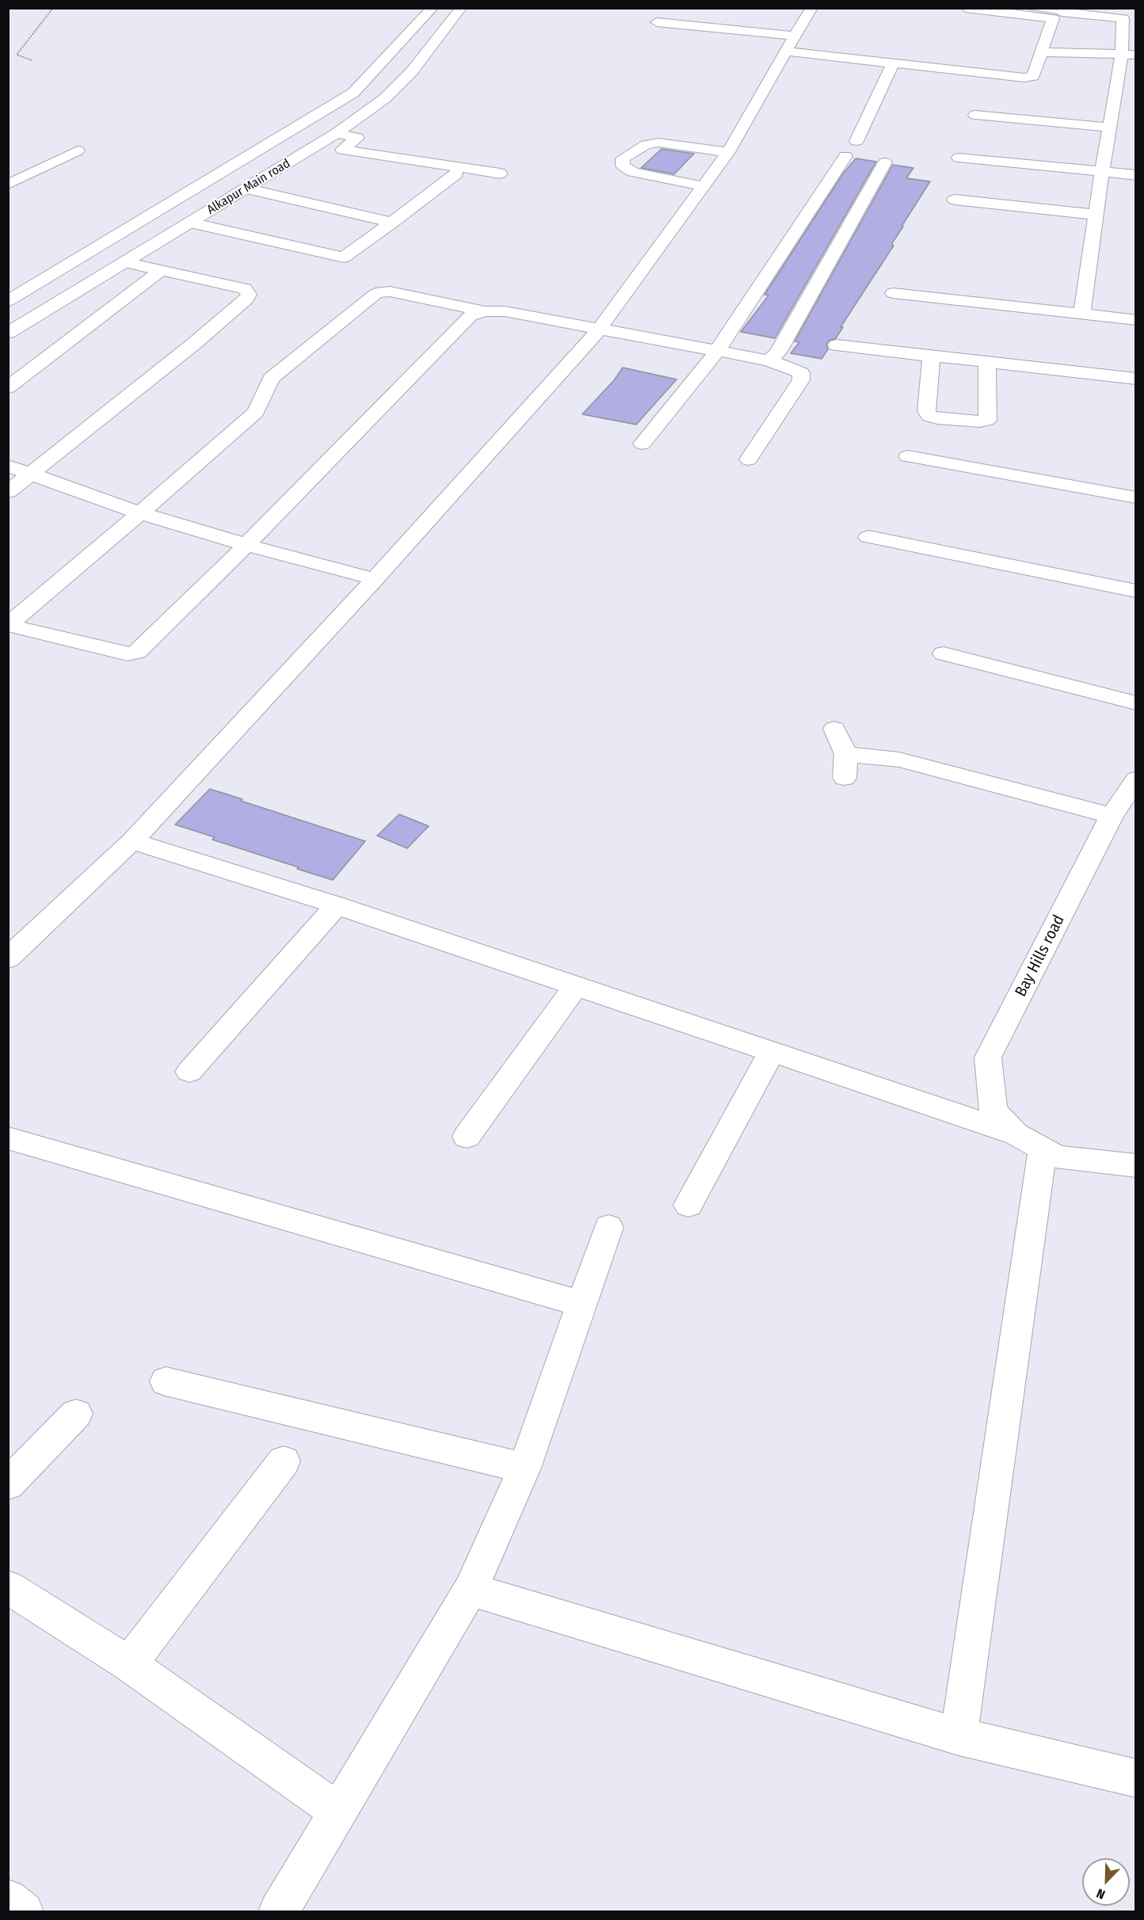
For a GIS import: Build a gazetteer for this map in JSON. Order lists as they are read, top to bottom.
{
  "streets": {
    "street": ["Alkapur Main road", "Bay Hills road"]
  },
  "north": "bottom left"
}
